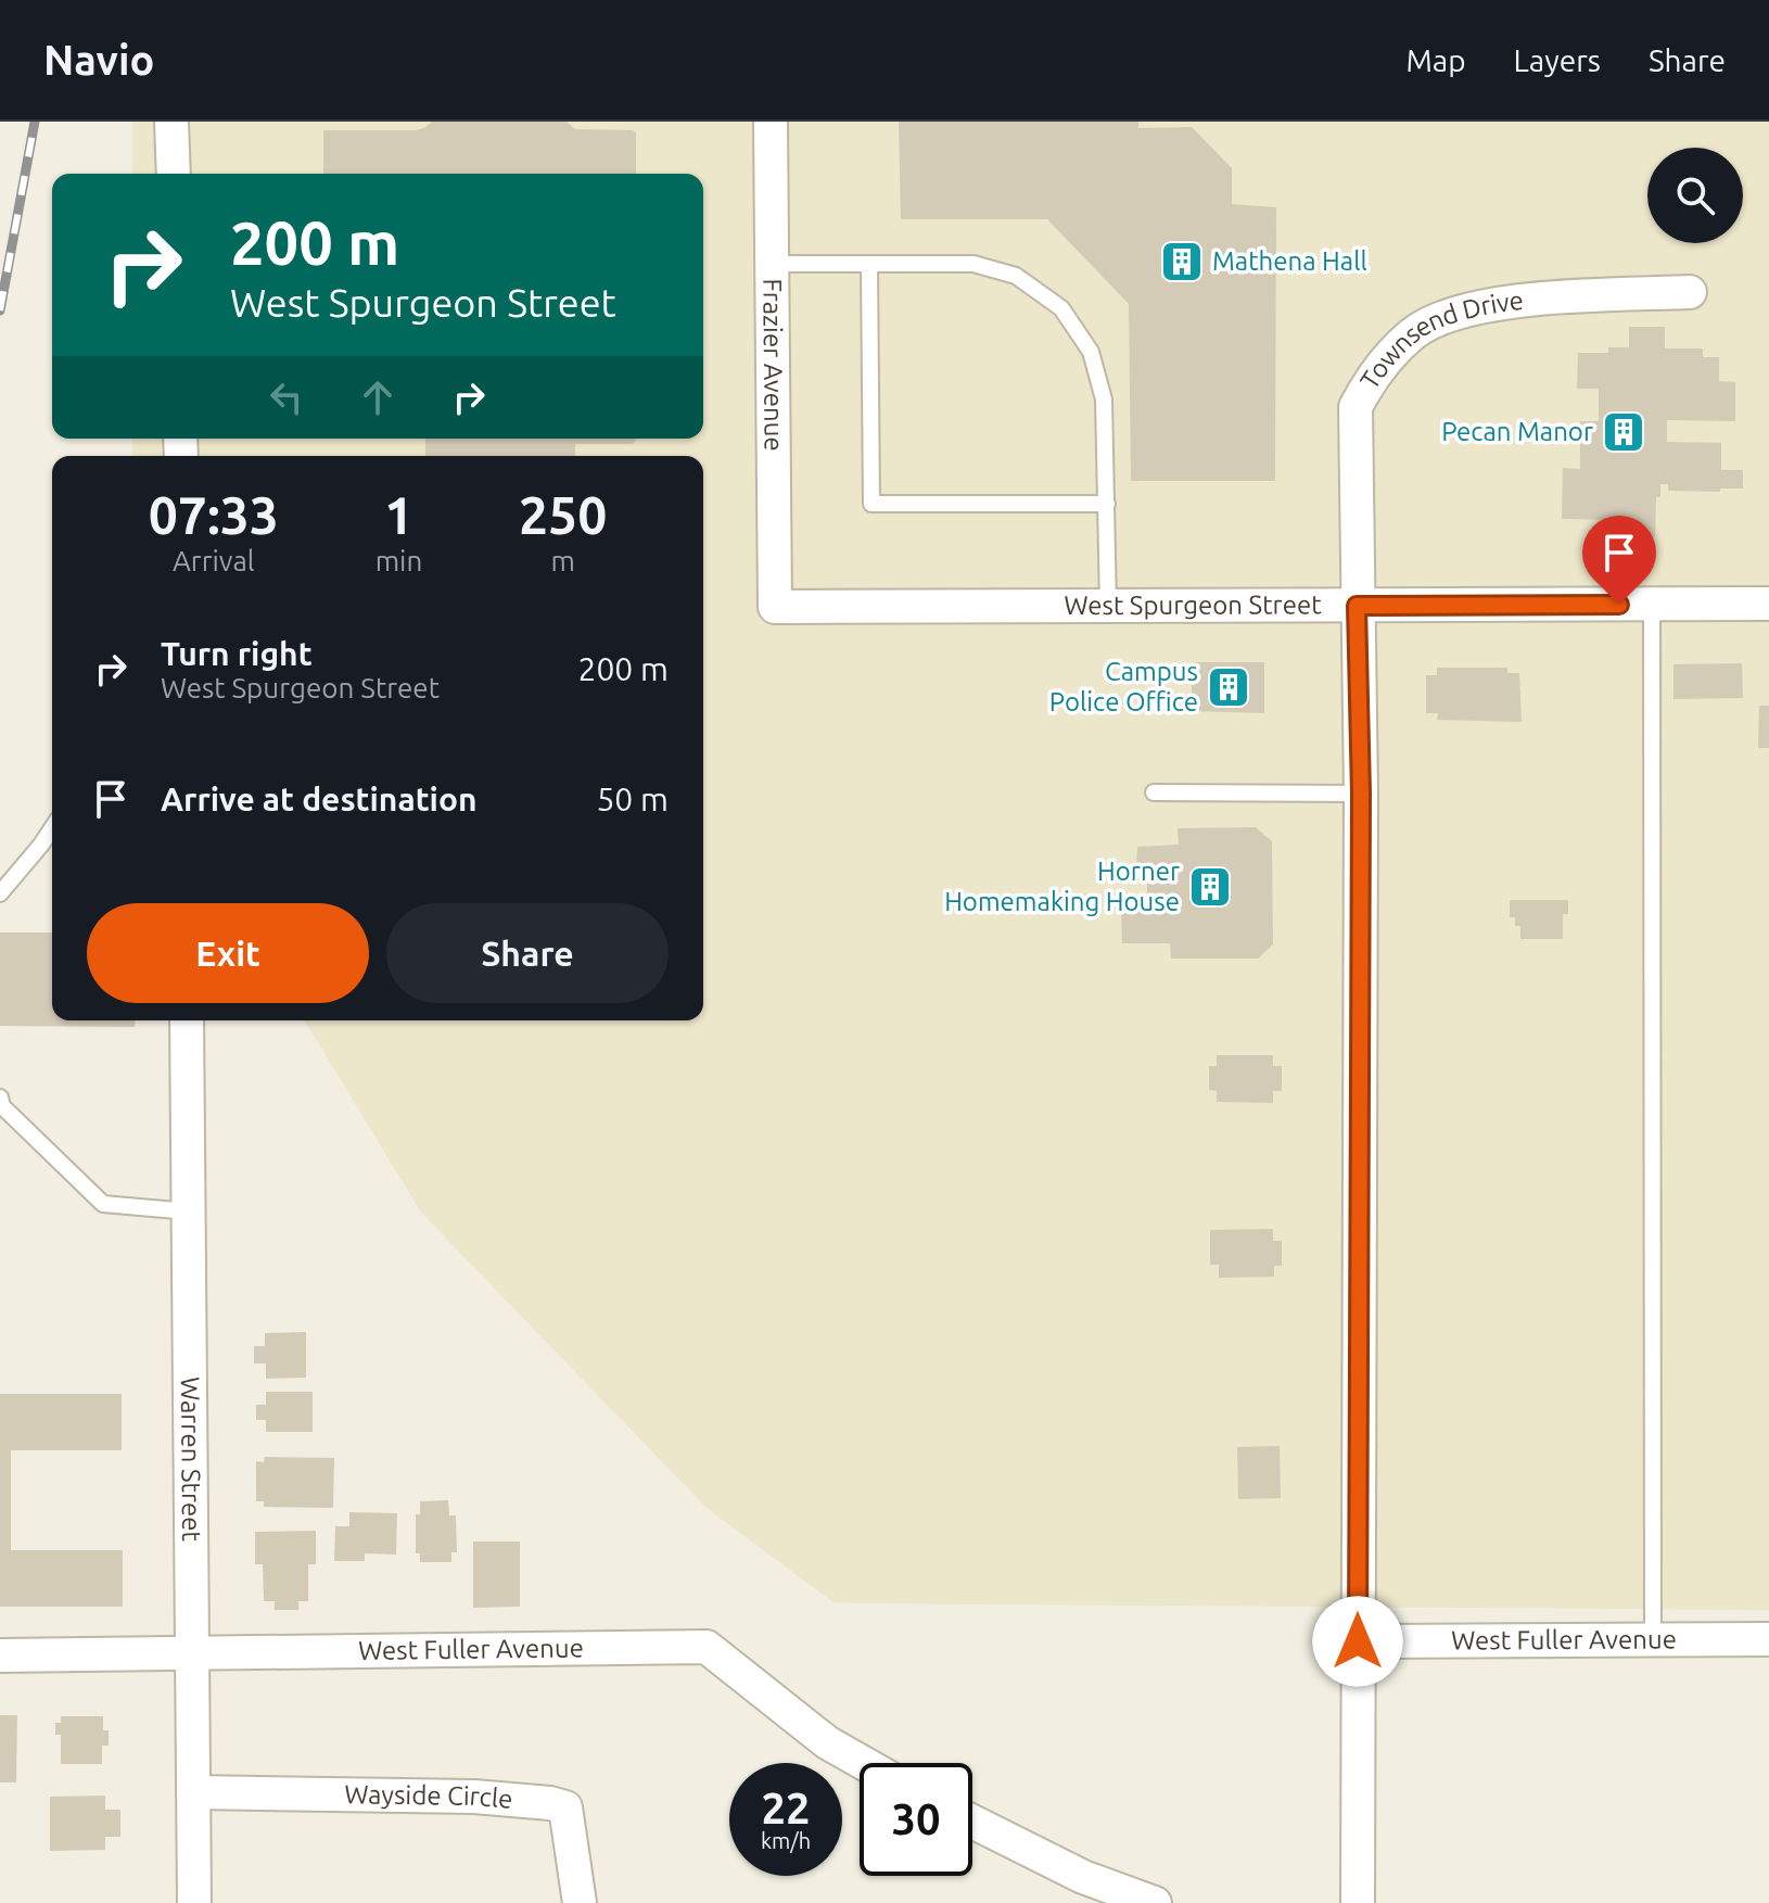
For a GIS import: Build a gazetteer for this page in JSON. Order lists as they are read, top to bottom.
{
  "streets": {
    "street": [
      "Townsend Drive",
      "Frazier Avenue",
      "West Spurgeon Street",
      "Warren Street",
      "West Fuller Avenue",
      "Wayside Circle"
    ]
  },
  "crossings": [
    ["Townsend Drive", "West Spurgeon Street"],
    ["Townsend Drive", "West Fuller Avenue"],
    ["Frazier Avenue", "West Spurgeon Street"],
    ["Warren Street", "West Fuller Avenue"],
    ["Warren Street", "Wayside Circle"]
  ],
  "places": {
    "building": [
      "Mathena Hall",
      "Pecan Manor",
      "Campus Police Office",
      "Horner Homemaking House"
    ]
  },
  "page": {
    "header": "Navio",
    "nav": ["Map", "Layers", "Share"],
    "turn": ["200 m", "West Spurgeon Street"],
    "eta": [
      "07:33",
      "Arrival",
      "1",
      "min",
      "250",
      "m"
    ],
    "list": [
      {
        "name": "Turn right",
        "note": "West Spurgeon Street",
        "value": "200 m"
      },
      {
        "name": "Arrive at destination",
        "value": "50 m"
      }
    ],
    "buttons": ["Exit", "Share"],
    "speed": "22 km/h",
    "limit": "30"
  }
}
